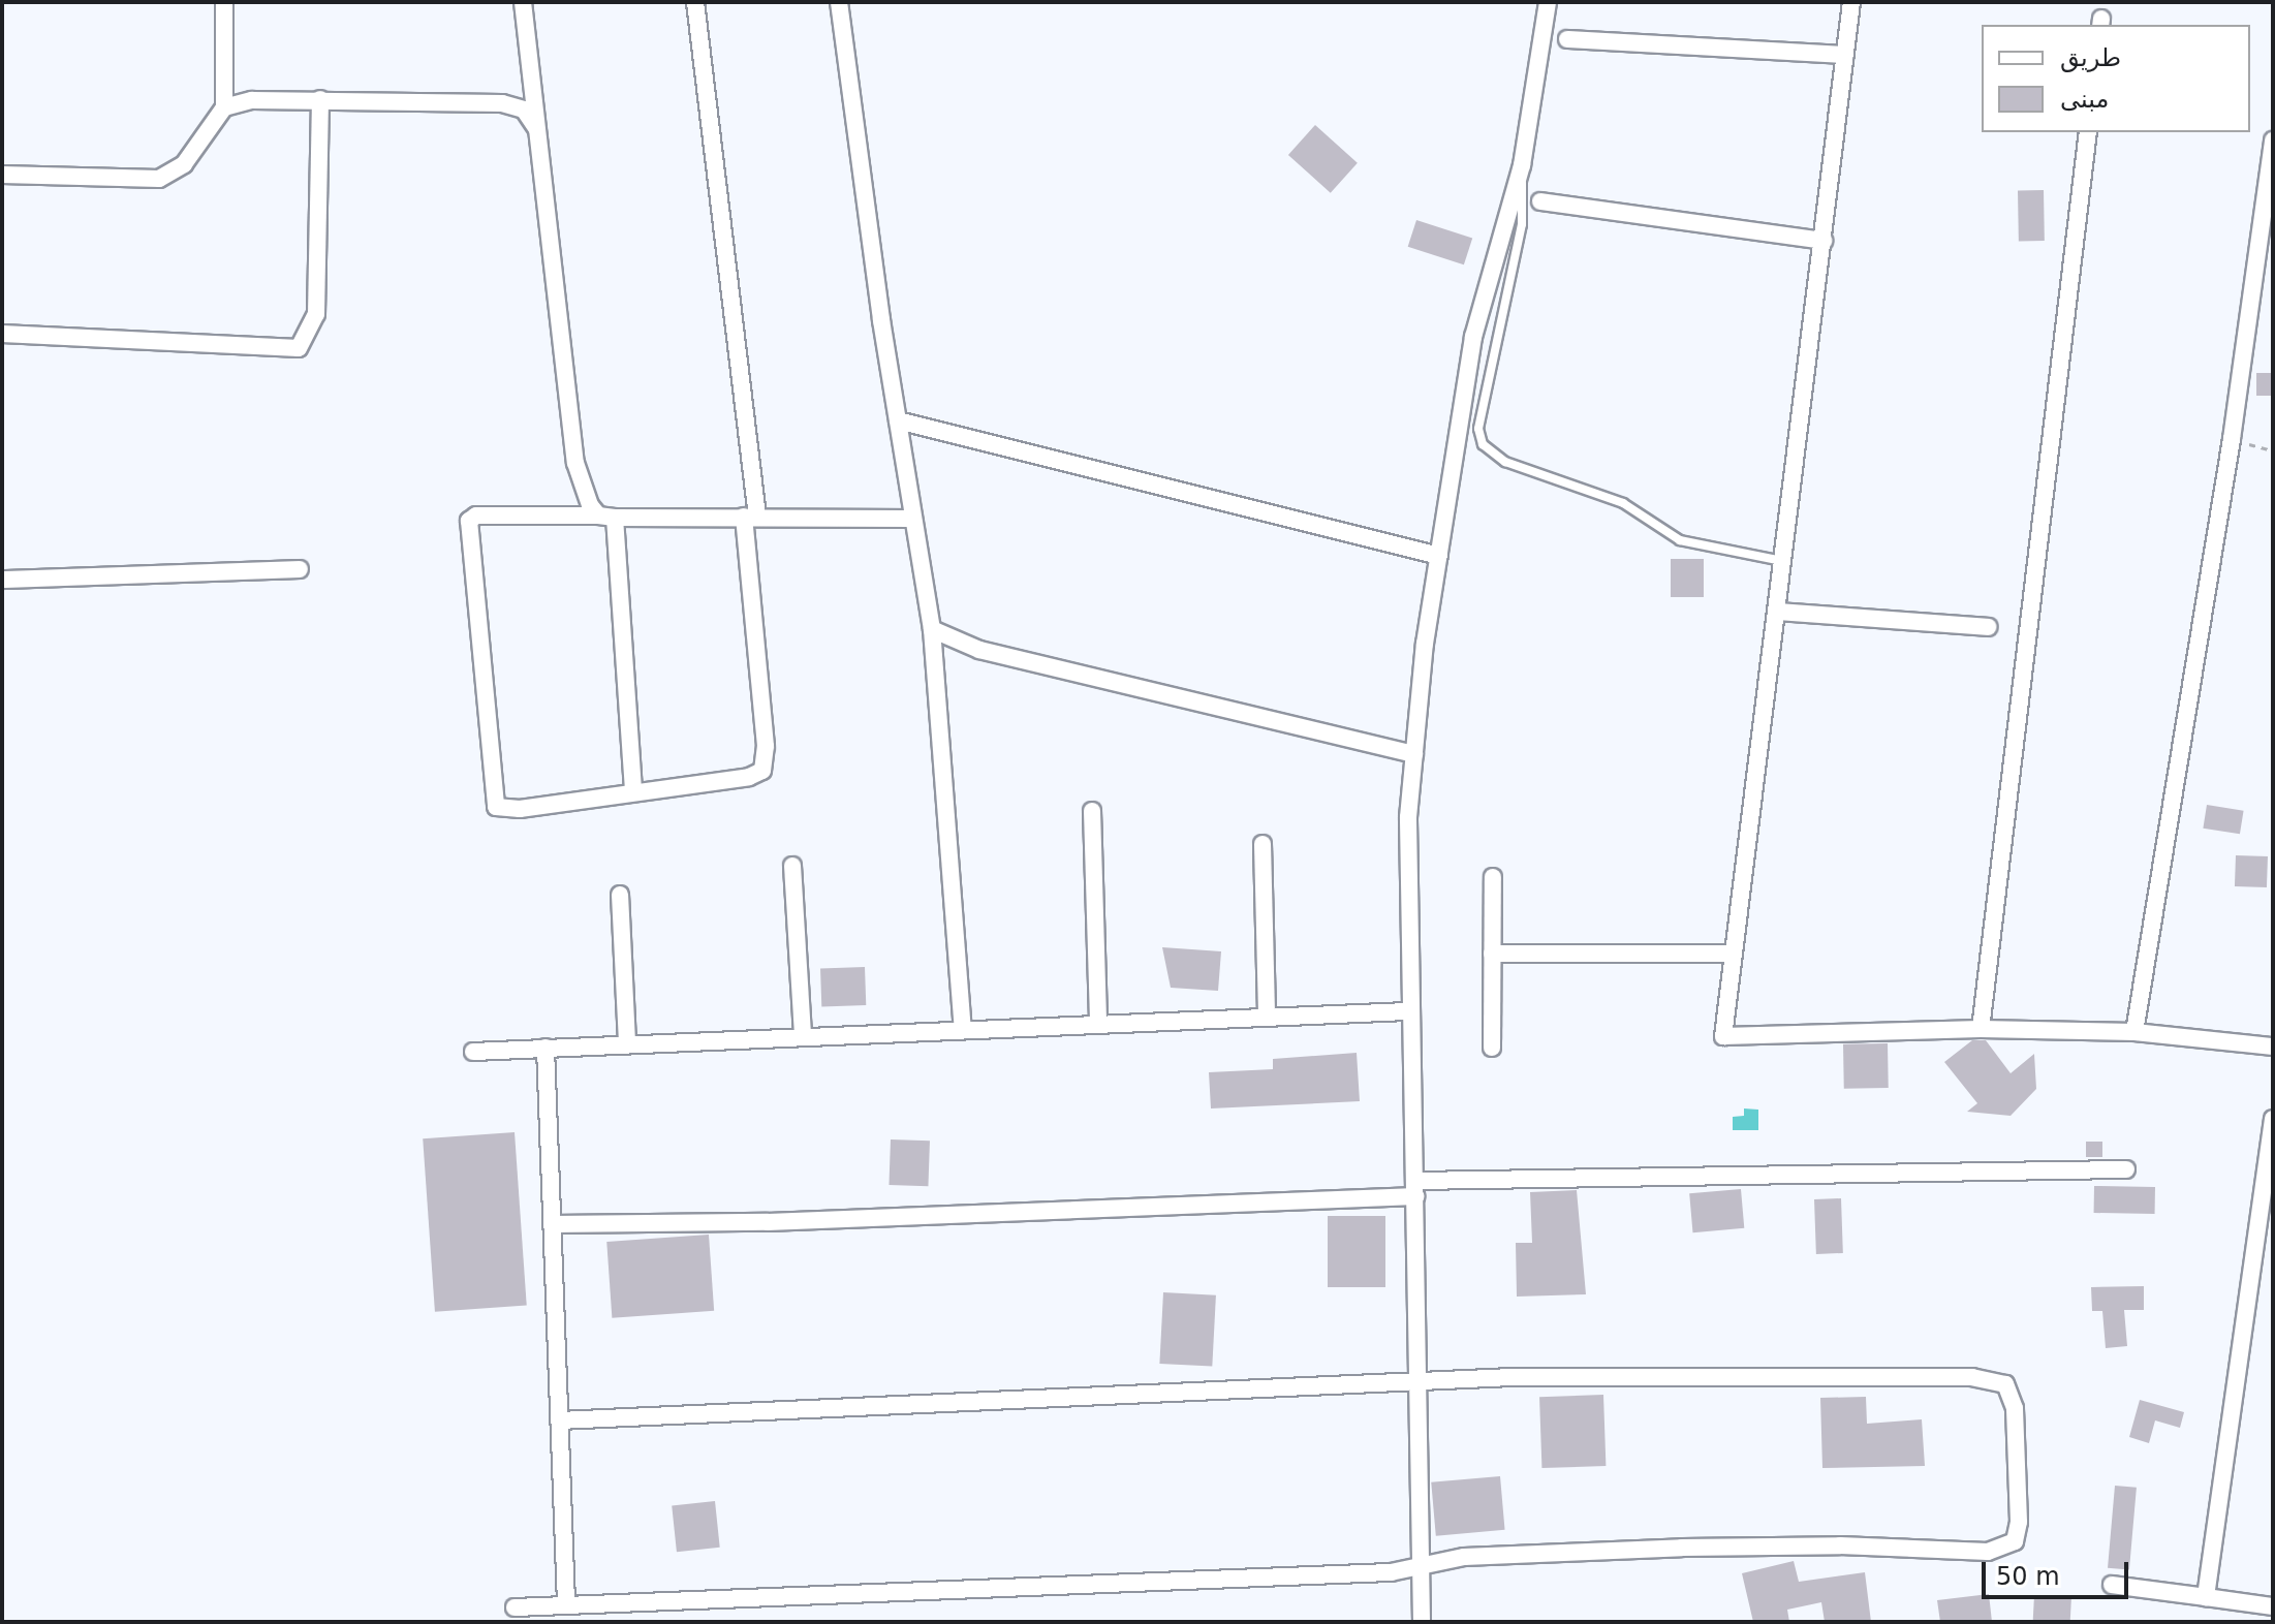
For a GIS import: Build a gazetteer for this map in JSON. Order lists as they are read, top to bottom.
{
  "legend": ["طريق", "مبنى"],
  "scale_bar": "50 m"
}
